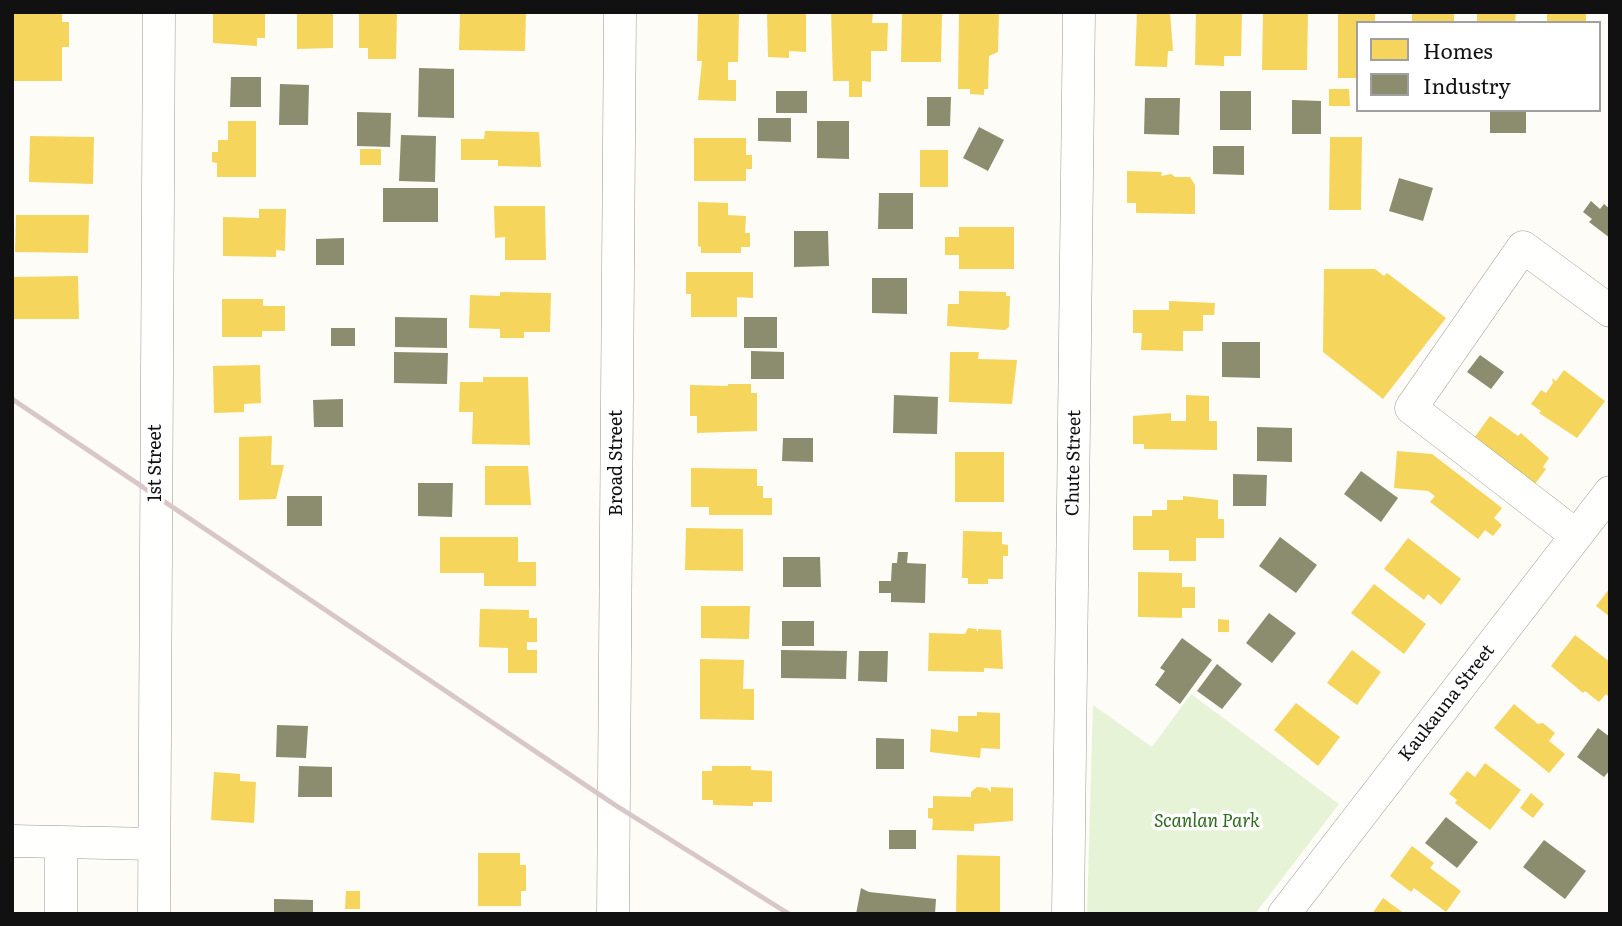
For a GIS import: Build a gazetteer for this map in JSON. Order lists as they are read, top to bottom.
{
  "streets": {
    "street": [
      "1st Street",
      "Broad Street",
      "Chute Street",
      "Kaukauna Street"
    ]
  },
  "parks": ["Scanlan Park"],
  "legend": ["Homes", "Industry"]
}
